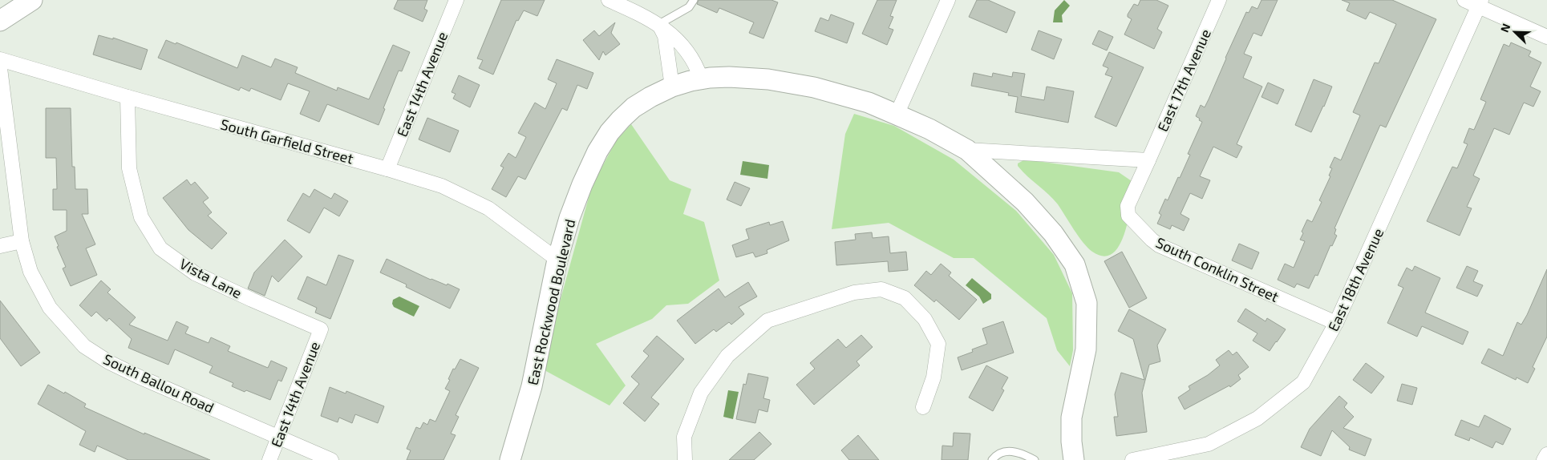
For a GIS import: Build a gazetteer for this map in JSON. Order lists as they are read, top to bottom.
{
  "streets": {
    "street": [
      "East 17th Avenue",
      "East 14th Avenue",
      "South Garfield Street",
      "South Conklin Street",
      "Vista Lane",
      "East 18th Avenue",
      "East Rockwood Boulevard",
      "South Ballou Road"
    ]
  },
  "crossings": [
    ["East 17th Avenue", "South Conklin Street"],
    ["East 14th Avenue", "South Garfield Street"],
    ["East 14th Avenue", "Vista Lane"],
    ["East 14th Avenue", "South Ballou Road"],
    ["South Garfield Street", "Vista Lane"],
    ["South Garfield Street", "East Rockwood Boulevard"],
    ["South Conklin Street", "East 18th Avenue"]
  ],
  "north": "top left"
}
